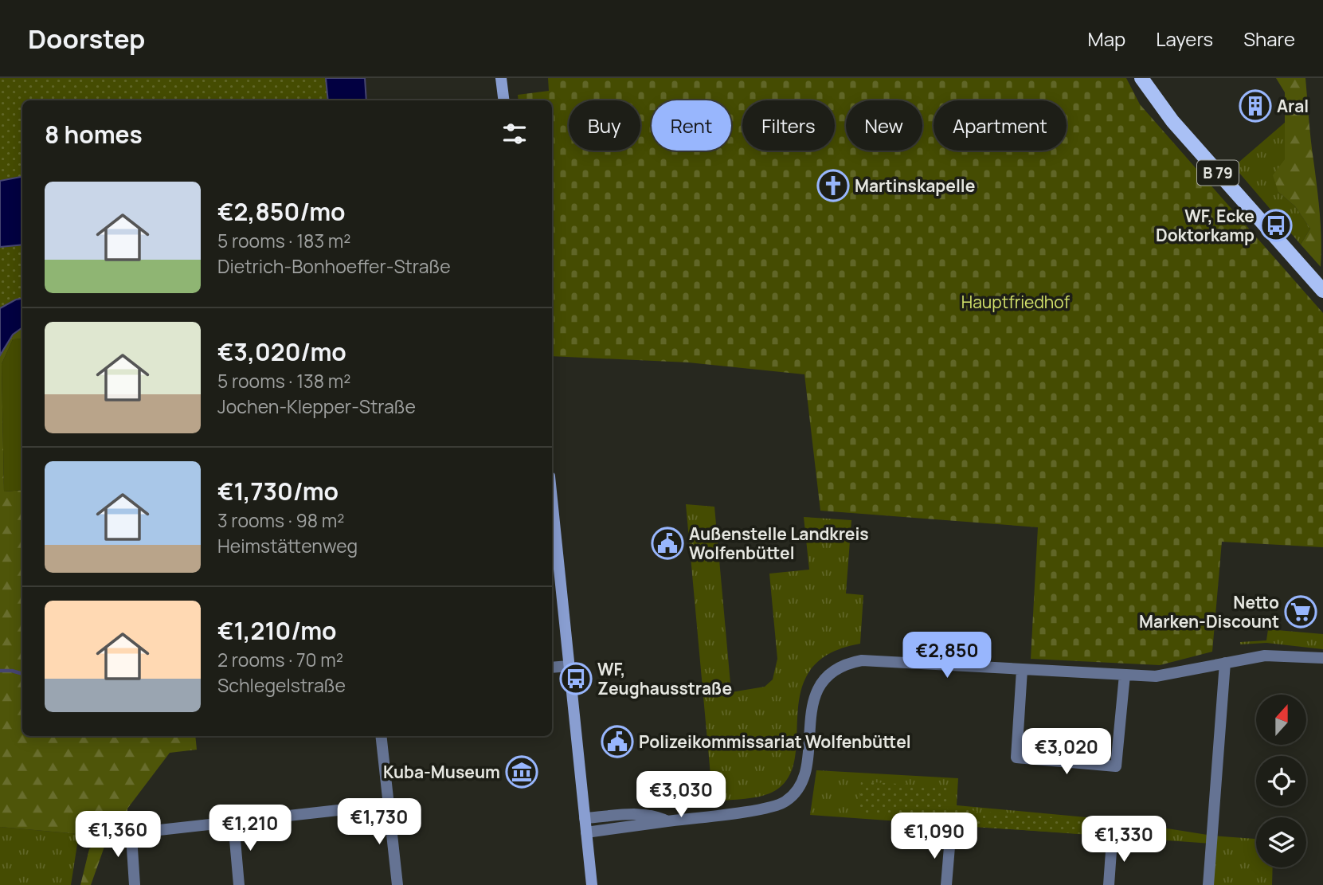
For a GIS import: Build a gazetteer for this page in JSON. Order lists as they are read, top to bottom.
{
  "streets": {
    "main road": ["B 79"]
  },
  "parks": ["Hauptfriedhof"],
  "places": {
    "building": ["Aral"],
    "church": ["Martinskapelle"],
    "bus stop": ["WF, Ecke Doktorkamp", "WF, Zeughausstraße"],
    "public building": ["Außenstelle Landkreis Wolfenbüttel", "Polizeikommissariat Wolfenbüttel"],
    "supermarket": ["Netto Marken-Discount"],
    "museum": ["Kuba-Museum"]
  },
  "north": "top",
  "page": {
    "header": "Doorstep",
    "nav": ["Map", "Layers", "Share"],
    "chip": [
      "Buy",
      "Rent",
      "Filters",
      "New",
      "Apartment"
    ],
    "heading": "8 homes",
    "list": [
      {
        "name": "€2,850/mo",
        "note": "5 rooms · 183 m² · Dietrich-Bonhoeffer-Straße"
      },
      {
        "name": "€3,020/mo",
        "note": "5 rooms · 138 m² · Jochen-Klepper-Straße"
      },
      {
        "name": "€1,730/mo",
        "note": "3 rooms · 98 m² · Heimstättenweg"
      },
      {
        "name": "€1,210/mo",
        "note": "2 rooms · 70 m² · Schlegelstraße"
      }
    ],
    "price": [
      "€2,850",
      "€3,020",
      "€3,030",
      "€1,730",
      "€1,210",
      "€1,360",
      "€1,090",
      "€1,330"
    ]
  }
}
